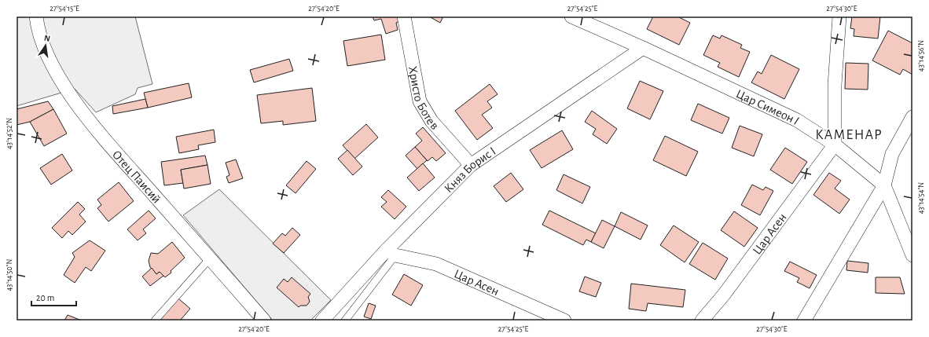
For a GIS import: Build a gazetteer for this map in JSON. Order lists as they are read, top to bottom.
{
  "streets": {
    "street": [
      "Христо Ботев",
      "Цар Симеон I",
      "Княз Борис I",
      "Отец Паисий",
      "Цар Асен"
    ]
  },
  "crossings": [
    ["Христо Ботев", "Княз Борис I"],
    ["Цар Симеон I", "Княз Борис I"],
    ["Цар Симеон I", "Цар Асен"],
    ["Княз Борис I", "Цар Асен"]
  ],
  "districts": ["КАМЕНАР"],
  "scale_bar": "20 m",
  "north": "top",
  "coordinates": [
    "27°54'15\"E",
    "27°54'20\"E",
    "27°54'25\"E",
    "27°54'30\"E",
    "43°14'56\"N",
    "43°14'52\"N",
    "43°14'54\"N",
    "43°14'50\"N"
  ]
}
